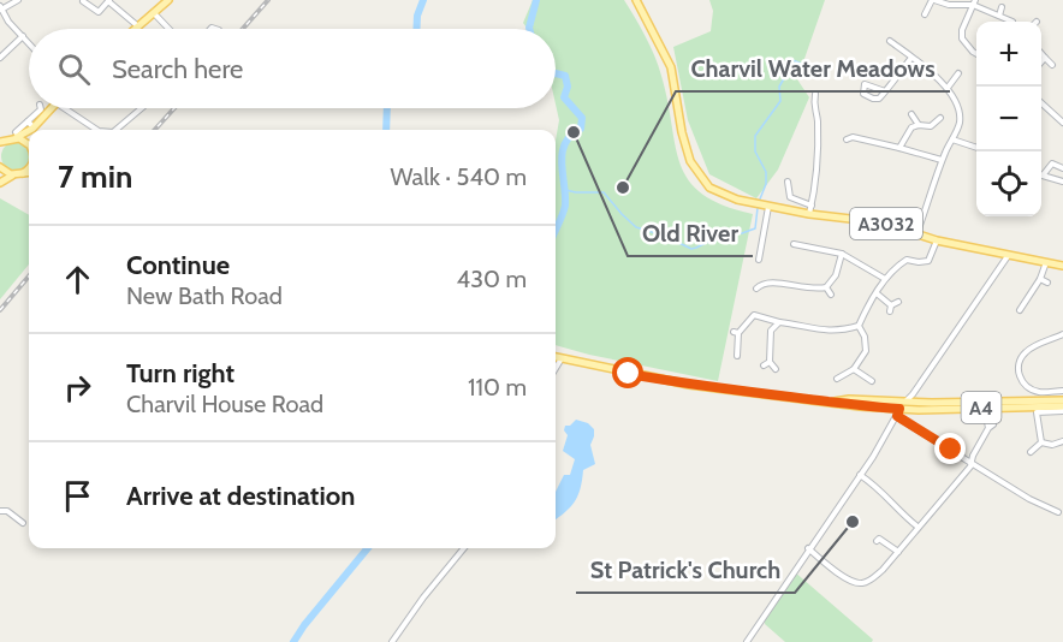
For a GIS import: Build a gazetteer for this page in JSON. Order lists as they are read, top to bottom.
{
  "streets": {
    "main road": ["A3032", "A4"]
  },
  "places": ["Old River", "Charvil Water Meadows", "St Patrick's Church"],
  "page": {
    "map_buttons": ["+", "−"],
    "search": "Search here",
    "heading": ["7 min", "Walk · 540 m"],
    "list": [
      ["Continue", "New Bath Road", "430 m"],
      ["Turn right", "Charvil House Road", "110 m"],
      "Arrive at destination"
    ]
  }
}
